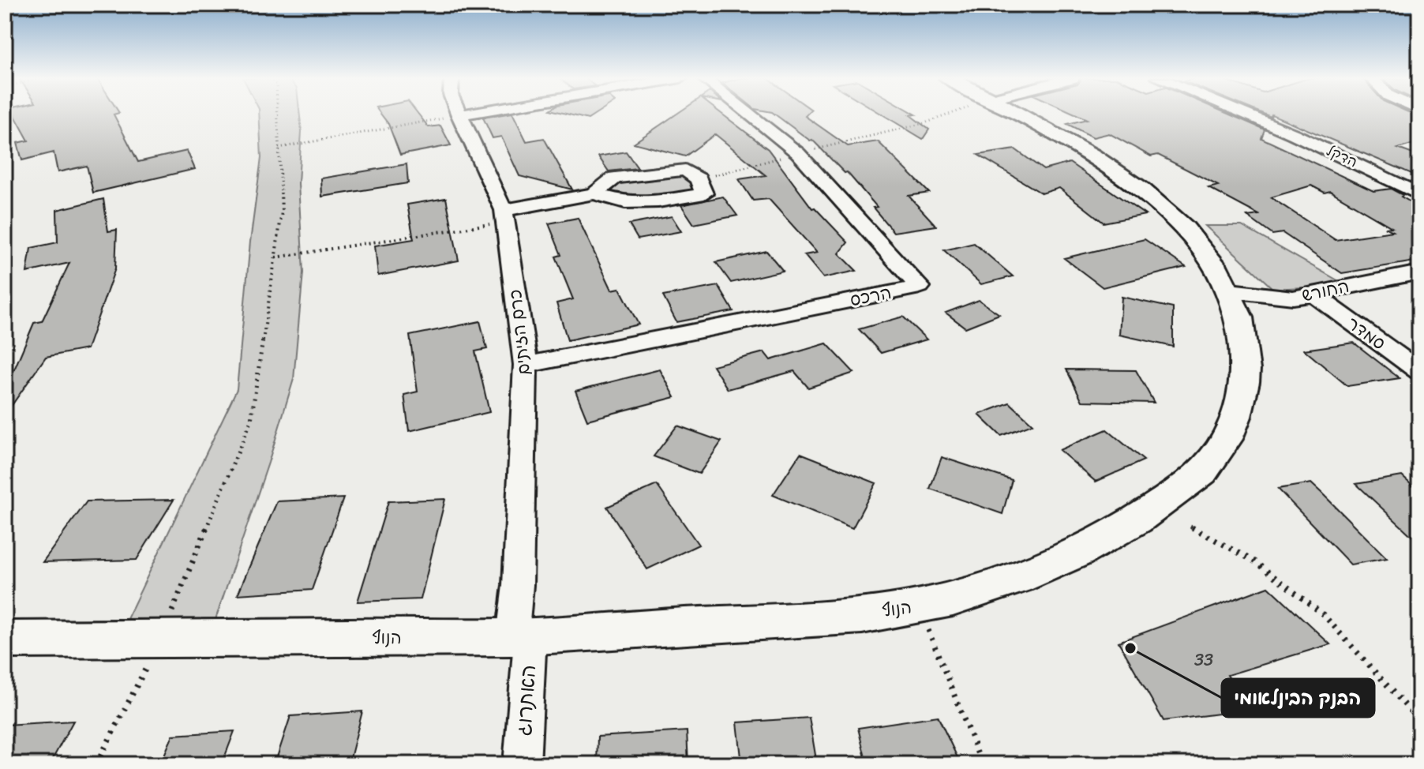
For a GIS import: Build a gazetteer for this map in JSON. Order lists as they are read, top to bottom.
{
  "streets": {
    "street": [
      "הדקל",
      "החורש",
      "הרכס",
      "כרם הזיתים",
      "סמדר",
      "הנוף",
      "האתרוג"
    ]
  },
  "crossings": [
    ["החורש", "סמדר"],
    ["החורש", "הנוף"],
    ["הרכס", "כרם הזיתים"],
    ["כרם הזיתים", "הנוף"],
    ["כרם הזיתים", "האתרוג"],
    ["הנוף", "האתרוג"]
  ],
  "places": ["הבנק הבינלאומי"],
  "house_numbers": ["33"]
}
